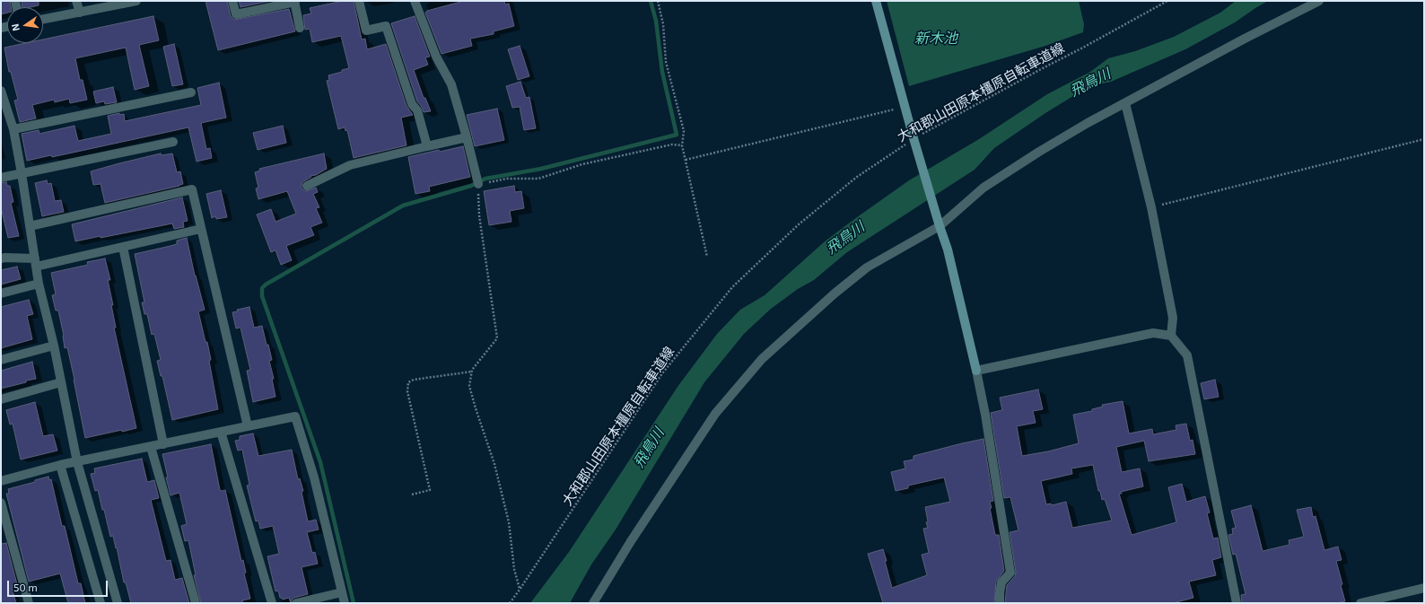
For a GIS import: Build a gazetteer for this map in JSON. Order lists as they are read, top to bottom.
{
  "streets": {
    "path": ["大和郡山田原本橿原自転車道線"]
  },
  "water": ["新木池", "飛鳥川"],
  "scale_bar": "50 m",
  "north": "left"
}
